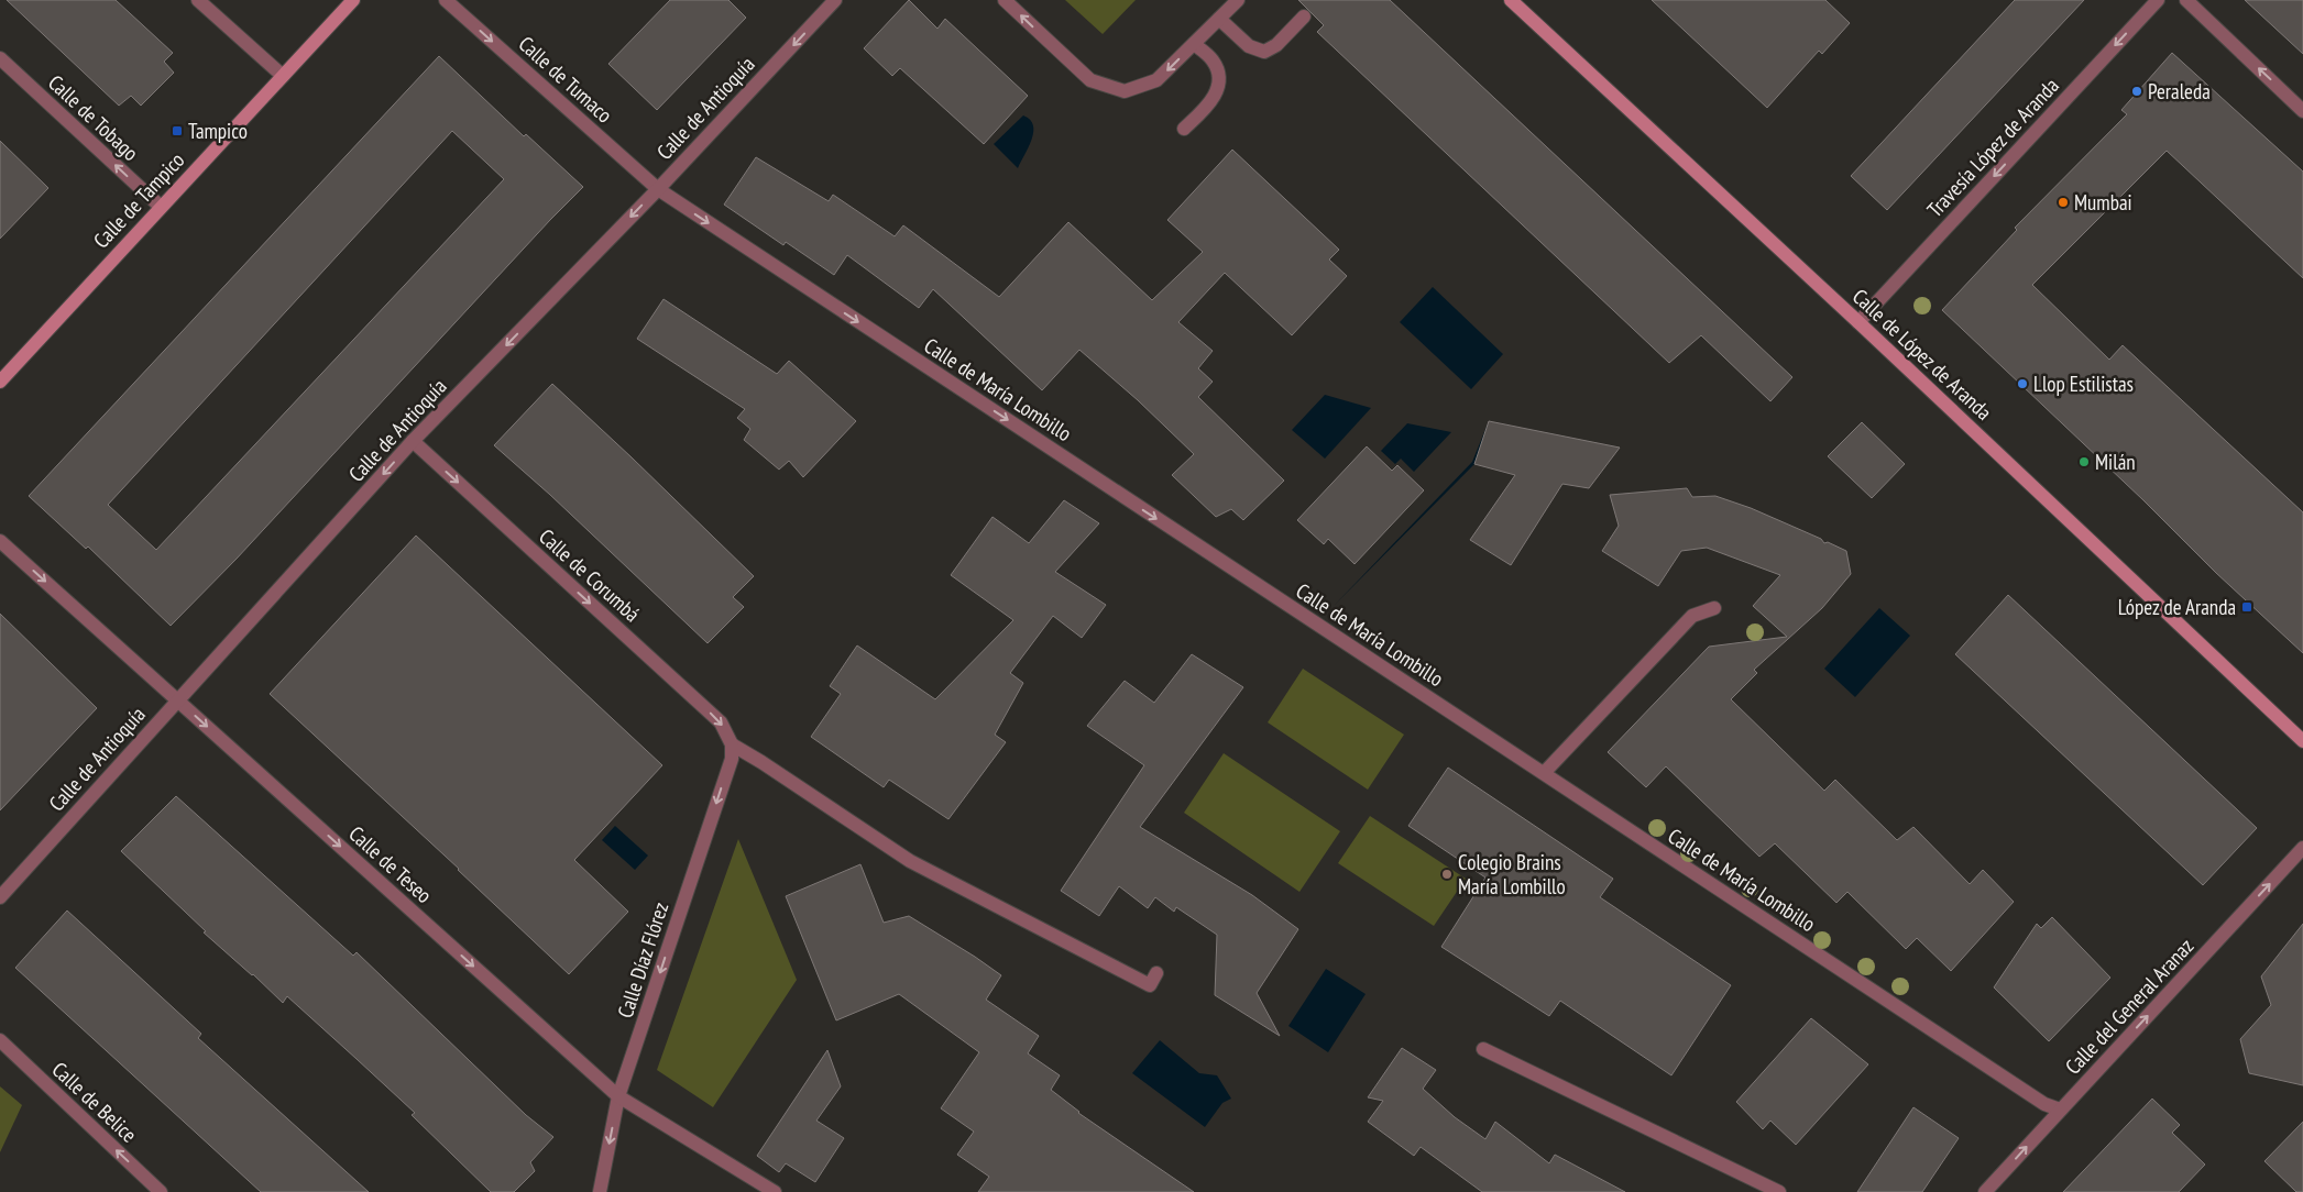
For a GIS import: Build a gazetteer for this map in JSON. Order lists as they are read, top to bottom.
{
  "streets": {
    "street": [
      "Calle de Tumaco",
      "Calle de Antioquía",
      "Calle de Tobago",
      "Travesía López de Aranda",
      "Calle de Tampico",
      "Calle de López de Aranda",
      "Calle de María Lombillo",
      "Calle de Corumbá",
      "Calle de Teseo",
      "Calle Díaz Flórez",
      "Calle del General Aranaz",
      "Calle de Belice"
    ]
  },
  "crossings": [
    ["Calle de Tumaco", "Calle de Antioquía"],
    ["Calle de Tumaco", "Calle de María Lombillo"],
    ["Calle de Antioquía", "Calle de María Lombillo"],
    ["Calle de Antioquía", "Calle de Corumbá"],
    ["Calle de Antioquía", "Calle de Teseo"],
    ["Calle de Tobago", "Calle de Tampico"],
    ["Travesía López de Aranda", "Calle de López de Aranda"],
    ["Calle de María Lombillo", "Calle del General Aranaz"],
    ["Calle de Corumbá", "Calle Díaz Flórez"],
    ["Calle de Teseo", "Calle Díaz Flórez"]
  ],
  "one_way": [
    "Calle de Tumaco",
    "Calle de Antioquía",
    "Calle de Tobago",
    "Travesía López de Aranda",
    "Calle de María Lombillo",
    "Calle de Corumbá",
    "Calle de Teseo",
    "Calle Díaz Flórez",
    "Calle del General Aranaz",
    "Calle de Belice"
  ],
  "places": {
    "other": [
      "Peraleda",
      "Mumbai",
      "Llop Estilistas",
      "Milán",
      "Colegio Brains María Lombillo"
    ],
    "transit": ["Tampico", "López de Aranda"]
  }
}
